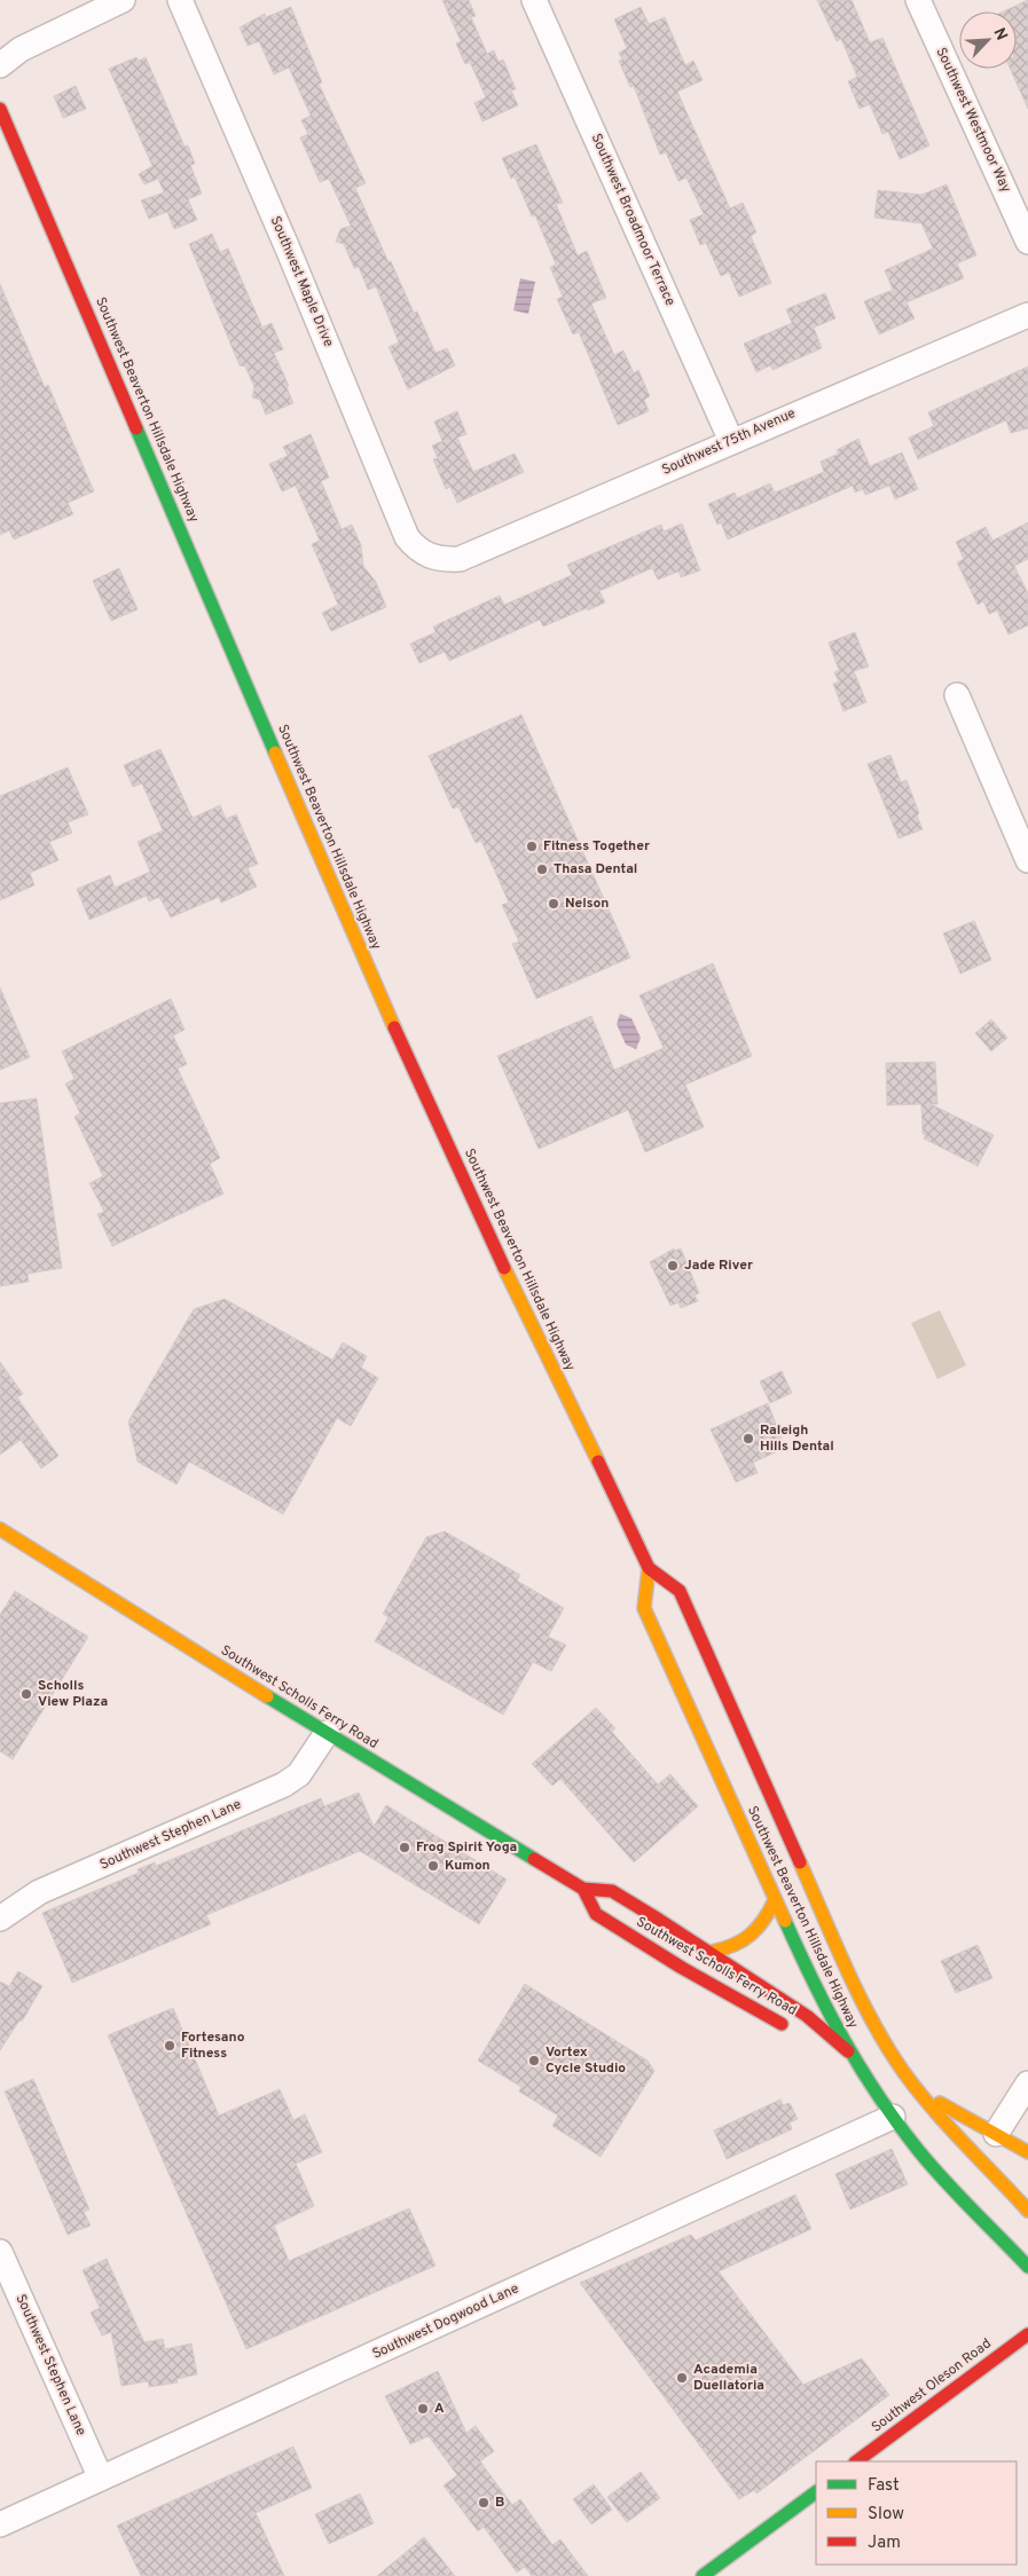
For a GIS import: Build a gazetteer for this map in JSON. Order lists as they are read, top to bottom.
{
  "streets": {
    "main road": ["Southwest Beaverton Hillsdale Highway", "Southwest Scholls Ferry Road", "Southwest Oleson Road"],
    "street": [
      "Southwest Westmoor Way",
      "Southwest Broadmoor Terrace",
      "Southwest Maple Drive",
      "Southwest 75th Avenue",
      "Southwest Stephen Lane",
      "Southwest Dogwood Lane"
    ]
  },
  "crossings": [
    ["Southwest Broadmoor Terrace", "Southwest 75th Avenue"],
    ["Southwest Maple Drive", "Southwest 75th Avenue"],
    ["Southwest Beaverton Hillsdale Highway", "Southwest Scholls Ferry Road"],
    ["Southwest Beaverton Hillsdale Highway", "Southwest Dogwood Lane"],
    ["Southwest Scholls Ferry Road", "Southwest Stephen Lane"],
    ["Southwest Stephen Lane", "Southwest Dogwood Lane"]
  ],
  "places": [
    "Fitness Together",
    "Thasa Dental",
    "Nelson",
    "Jade River",
    "Raleigh Hills Dental",
    "Scholls View Plaza",
    "Frog Spirit Yoga",
    "Kumon",
    "Fortesano Fitness",
    "Vortex Cycle Studio",
    "Academia Duellatoria",
    "A",
    "B"
  ],
  "legend": ["Fast", "Slow", "Jam"],
  "north": "top right"
}
